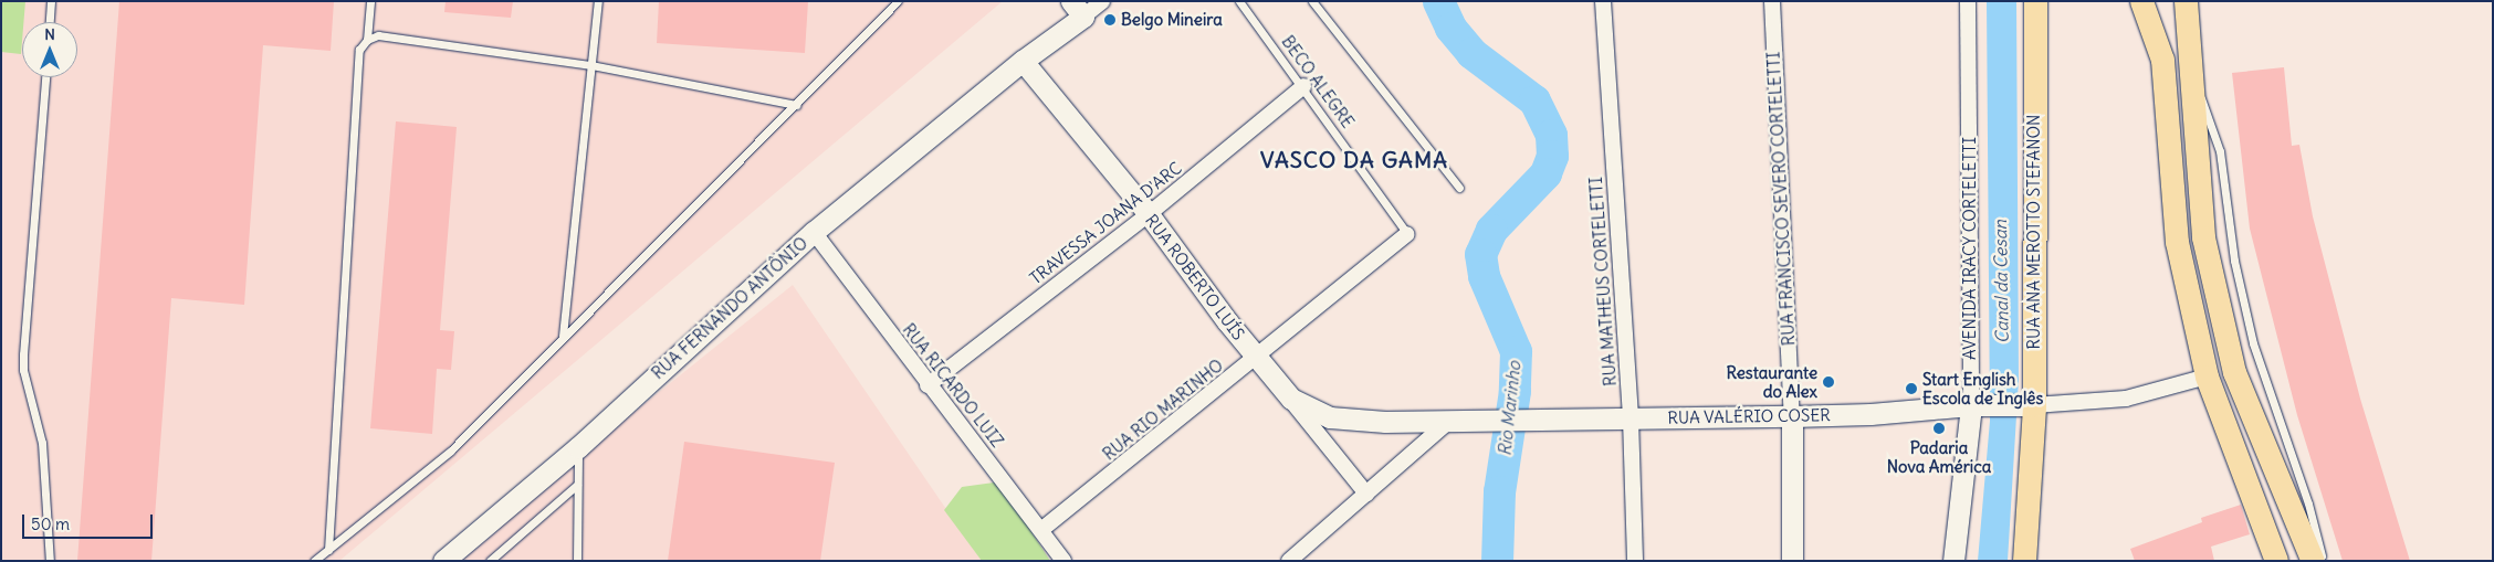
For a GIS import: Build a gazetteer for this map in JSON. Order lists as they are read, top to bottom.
{
  "streets": {
    "main road": ["RUA ANA MEROTTO STEFANON"],
    "street": [
      "RUA FRANCISCO SEVERO CORTELETTI",
      "TRAVESSA JOANA D'ARC",
      "AVENIDA IRACY CORTELETTI",
      "RUA ROBERTO LUÍS",
      "RUA MATHEUS CORTELETTI",
      "RUA FERNANDO ANTÔNIO",
      "RUA RICARDO LUIZ",
      "RUA RIO MARINHO",
      "RUA VALÉRIO COSER"
    ],
    "lane": ["BECO ALEGRE"]
  },
  "crossings": [
    ["BECO ALEGRE", "TRAVESSA JOANA D'ARC"],
    ["BECO ALEGRE", "RUA RIO MARINHO"],
    ["RUA FRANCISCO SEVERO CORTELETTI", "RUA VALÉRIO COSER"],
    ["TRAVESSA JOANA D'ARC", "RUA ROBERTO LUÍS"],
    ["TRAVESSA JOANA D'ARC", "RUA RICARDO LUIZ"],
    ["RUA ANA MEROTTO STEFANON", "RUA VALÉRIO COSER"],
    ["AVENIDA IRACY CORTELETTI", "RUA VALÉRIO COSER"],
    ["RUA ROBERTO LUÍS", "RUA FERNANDO ANTÔNIO"],
    ["RUA ROBERTO LUÍS", "RUA RIO MARINHO"],
    ["RUA ROBERTO LUÍS", "RUA VALÉRIO COSER"],
    ["RUA MATHEUS CORTELETTI", "RUA VALÉRIO COSER"],
    ["RUA FERNANDO ANTÔNIO", "RUA RICARDO LUIZ"],
    ["RUA RICARDO LUIZ", "RUA RIO MARINHO"]
  ],
  "districts": ["VASCO DA GAMA"],
  "water": ["Canal da Cesan", "Rio Marinho"],
  "places": [
    "Belgo Mineira",
    "Restaurante do Alex",
    "Start English Escola de Inglês",
    "Padaria Nova América"
  ],
  "scale_bar": "50 m",
  "north": "top"
}
